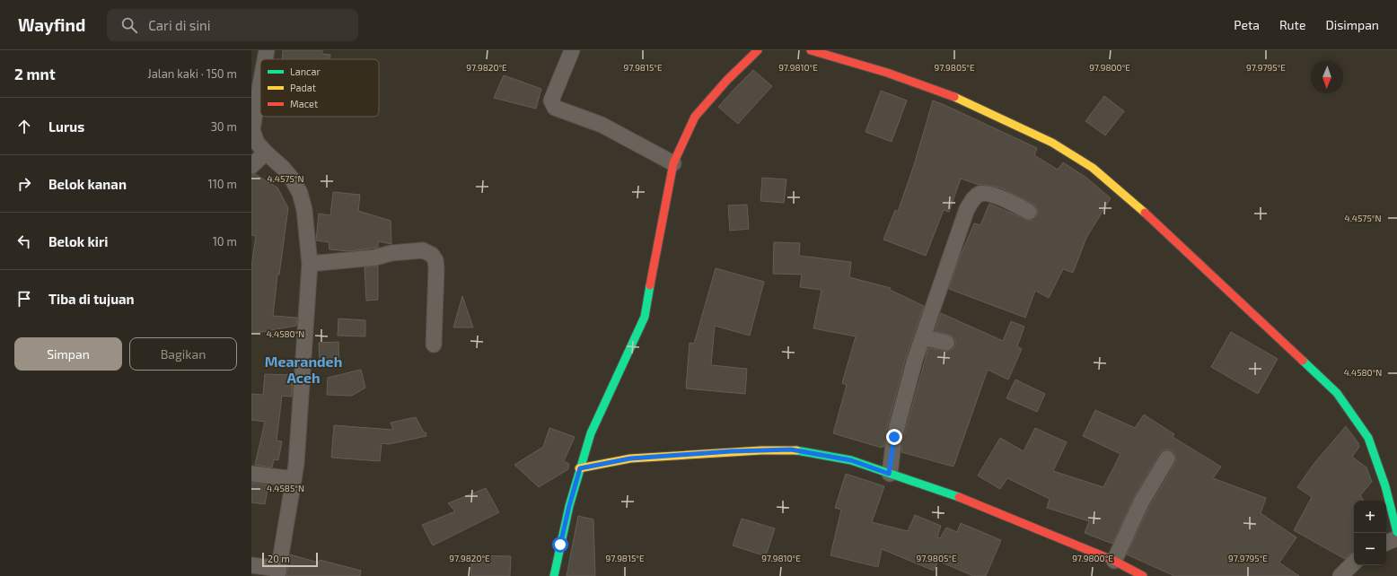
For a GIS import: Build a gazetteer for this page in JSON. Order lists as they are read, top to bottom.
{
  "districts": ["Mearandeh Aceh"],
  "legend": ["Lancar", "Padat", "Macet"],
  "scale_bar": "20 m",
  "north": "bottom",
  "page": {
    "header": "Wayfind",
    "search": "Cari di sini",
    "nav": ["Peta", "Rute", "Disimpan"],
    "heading": ["2 mnt", "Jalan kaki · 150 m"],
    "list": [
      ["Lurus", "30 m"],
      ["Belok kanan", "110 m"],
      ["Belok kiri", "10 m"],
      "Tiba di tujuan"
    ],
    "buttons": ["Simpan", "Bagikan"],
    "map_buttons": ["+", "−"],
    "scale": "20 m"
  },
  "coordinates": [
    "97.9820°E",
    "97.9815°E",
    "97.9810°E",
    "97.9805°E",
    "97.9800°E",
    "97.9795°E",
    "4.4575°N",
    "4.4580°N",
    "4.4585°N"
  ]
}
